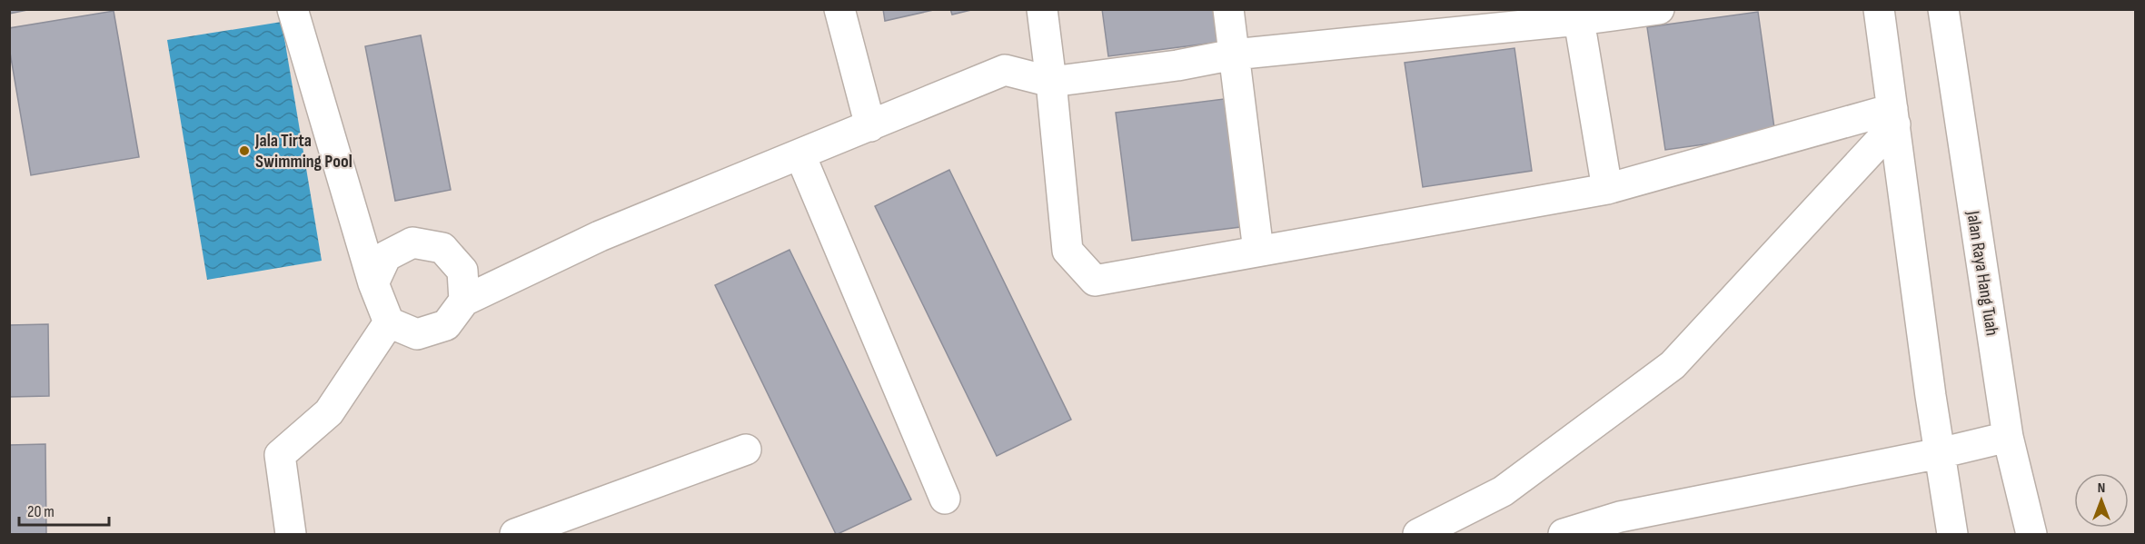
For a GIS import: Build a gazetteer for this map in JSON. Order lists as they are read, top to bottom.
{
  "streets": {
    "street": ["Jalan Raya Hang Tuah"]
  },
  "places": ["Jala Tirta Swimming Pool"],
  "scale_bar": "20 m",
  "north": "top"
}
